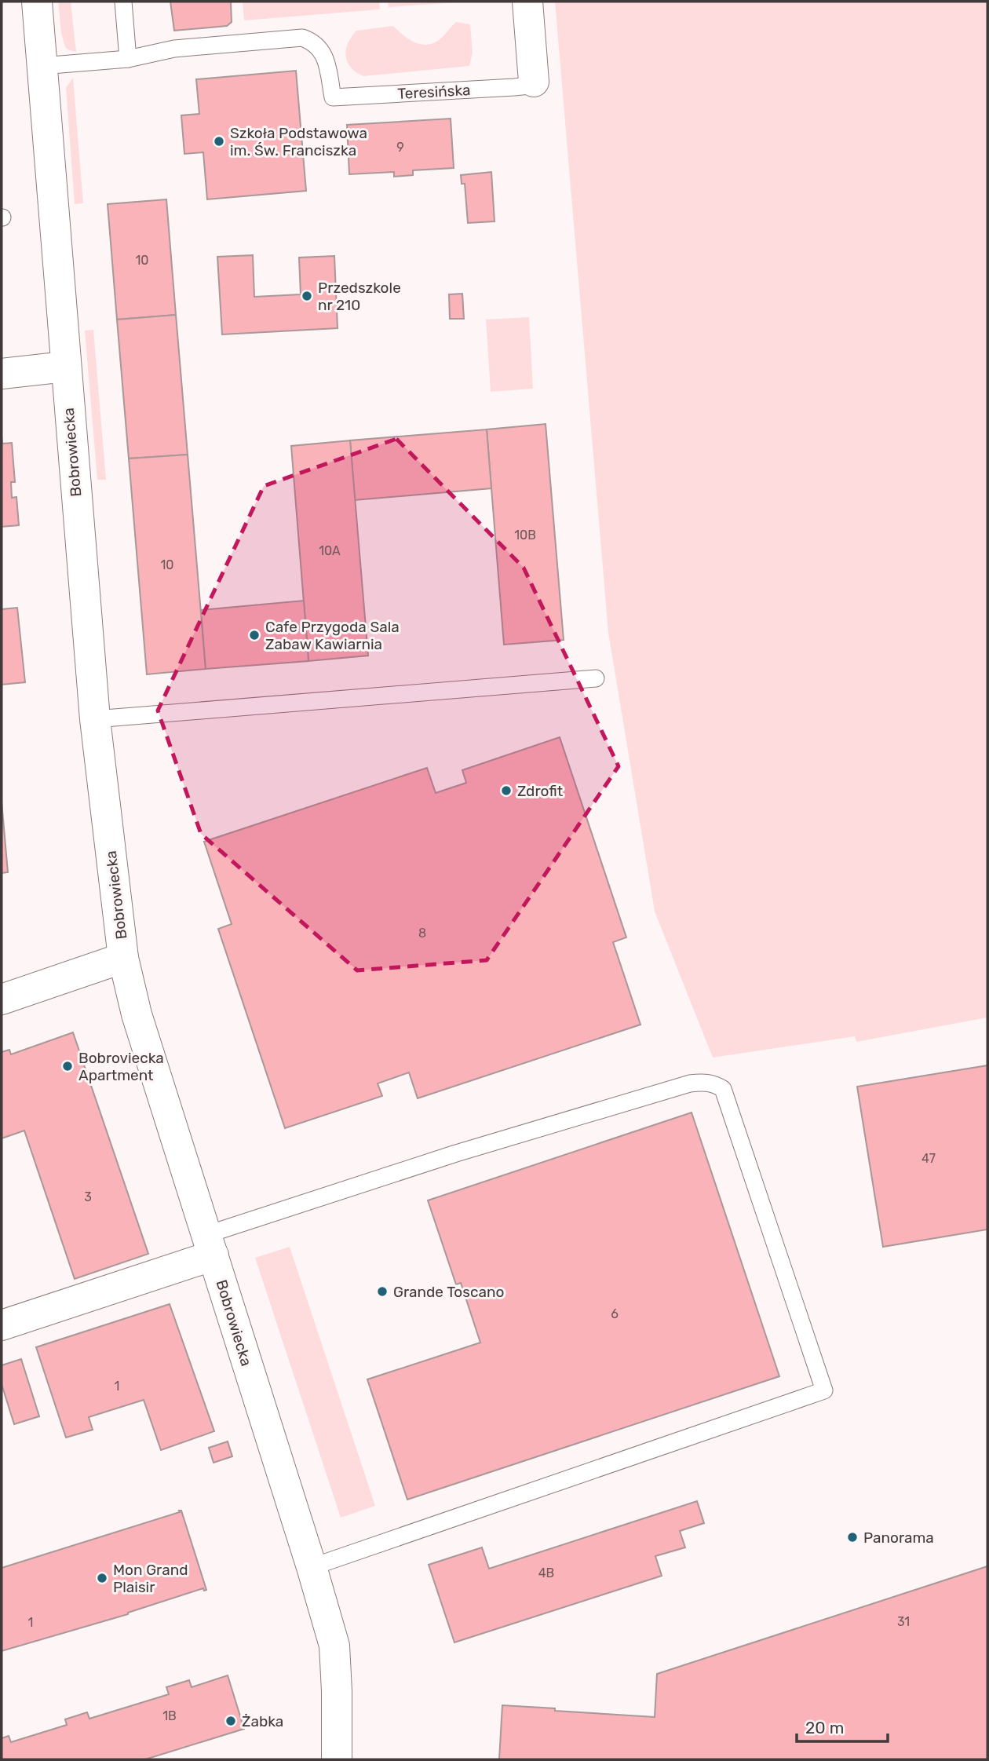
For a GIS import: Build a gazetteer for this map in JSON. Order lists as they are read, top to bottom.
{
  "streets": {
    "street": ["Bobrowiecka"],
    "lane": ["Teresińska"]
  },
  "places": [
    "Szkoła Podstawowa im. Św. Franciszka",
    "Przedszkole nr 210",
    "Cafe Przygoda Sala Zabaw Kawiarnia",
    "Zdrofit",
    "Bobroviecka Apartment",
    "Grande Toscano",
    "Panorama",
    "Mon Grand Plaisir",
    "Żabka"
  ],
  "house_numbers": [
    "9",
    "10",
    "10B",
    "10A",
    "10",
    "8",
    "47",
    "3",
    "6",
    "1",
    "4B",
    "31",
    "1",
    "1B"
  ],
  "scale_bar": "20 m"
}
